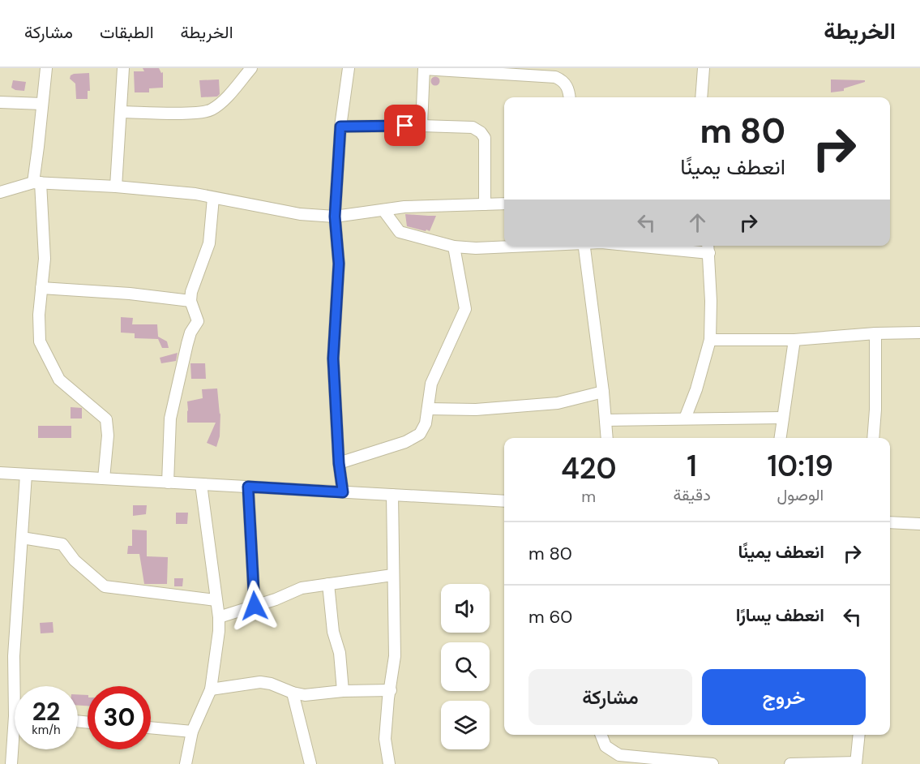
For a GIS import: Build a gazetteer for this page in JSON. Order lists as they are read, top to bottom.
{
  "page": {
    "header": "الخريطة",
    "nav": ["الخريطة", "الطبقات", "مشاركة"],
    "turn": ["80 m", "انعطف يمينًا"],
    "eta": [
      "10:19",
      "الوصول",
      "1",
      "دقيقة",
      "420",
      "m"
    ],
    "list": [
      {
        "name": "انعطف يمينًا",
        "value": "80 m"
      },
      {
        "name": "انعطف يسارًا",
        "value": "60 m"
      }
    ],
    "buttons": ["خروج", "مشاركة"],
    "speed": "22 km/h",
    "limit": "30"
  }
}
